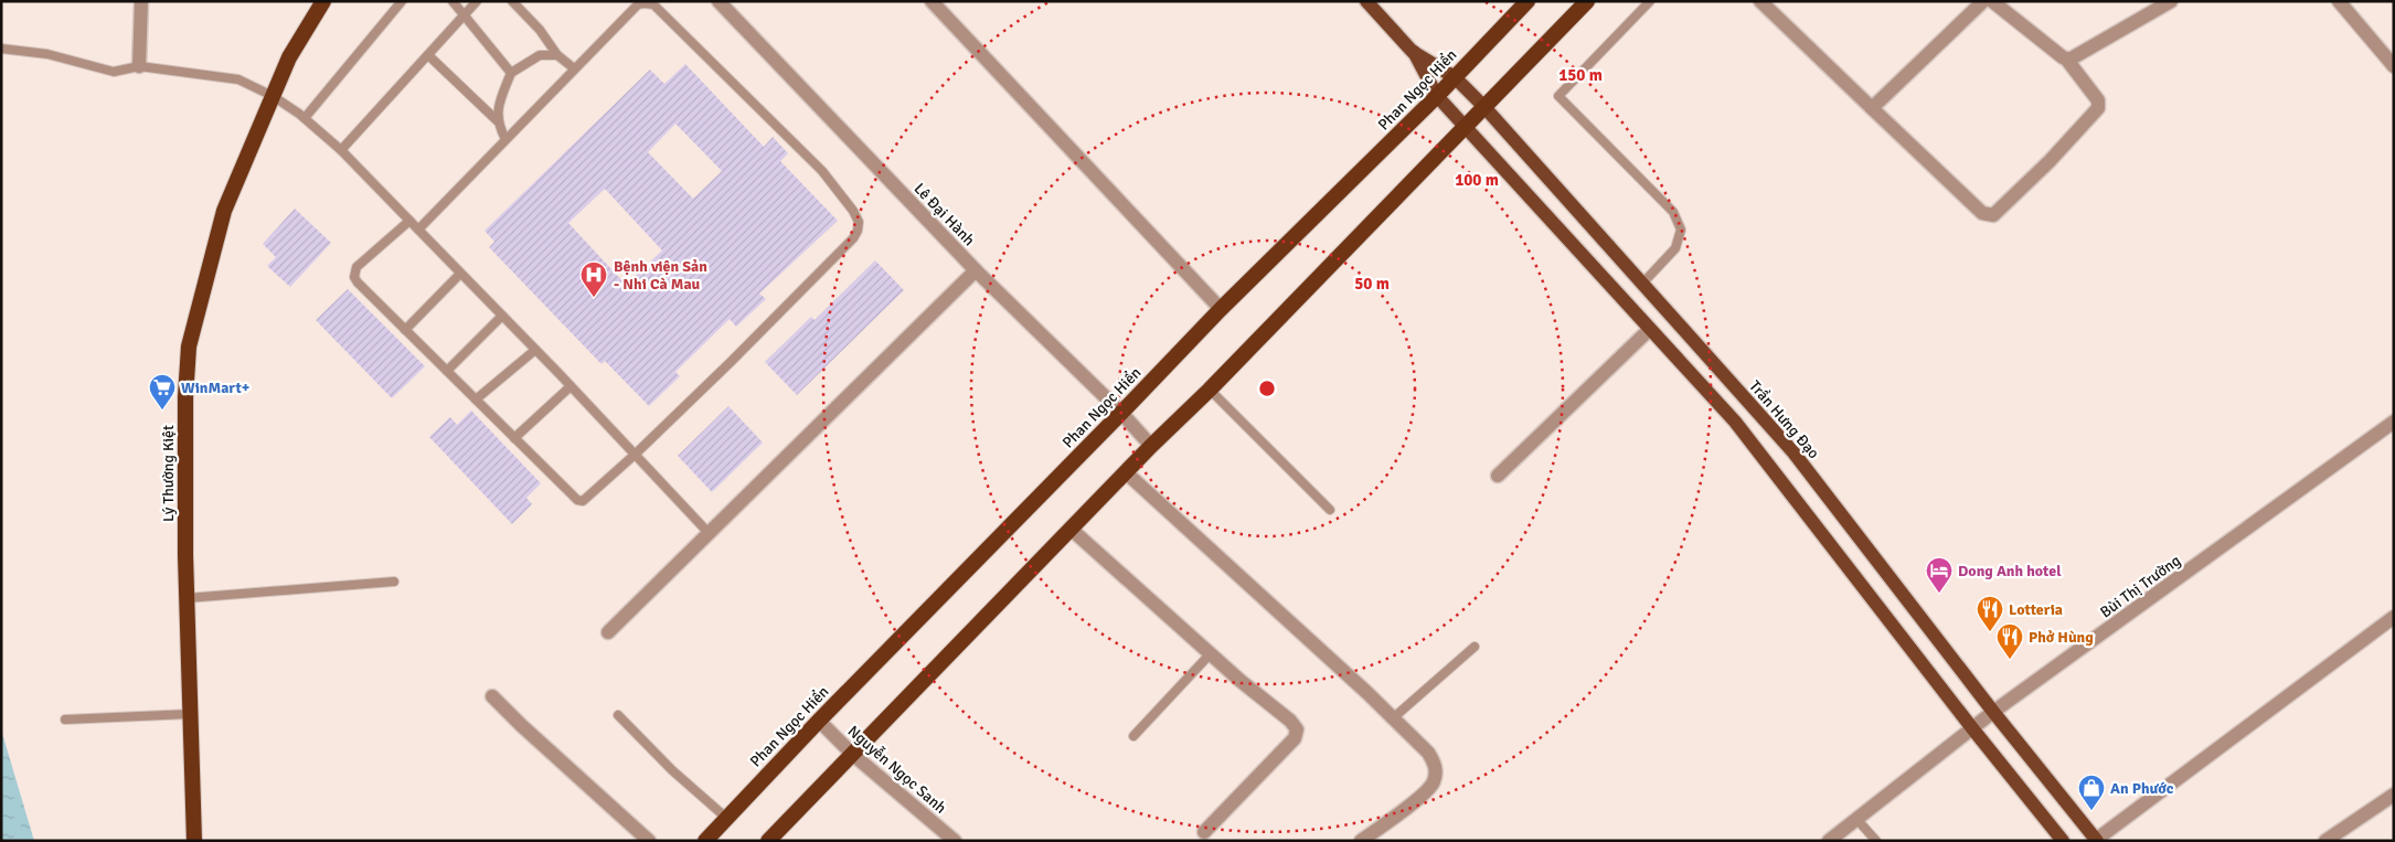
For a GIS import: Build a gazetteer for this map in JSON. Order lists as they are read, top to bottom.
{
  "streets": {
    "highway": ["Phan Ngọc Hiển", "Lý Thường Kiệt"],
    "main road": ["Trần Hưng Đạo"],
    "street": ["Lê Đại Hành", "Bùi Thị Trường", "Nguyễn Ngọc Sanh"]
  },
  "crossings": [
    ["Phan Ngọc Hiển", "Lê Đại Hành"],
    ["Phan Ngọc Hiển", "Trần Hưng Đạo"],
    ["Phan Ngọc Hiển", "Nguyễn Ngọc Sanh"],
    ["Trần Hưng Đạo", "Bùi Thị Trường"]
  ],
  "places": {
    "hospital": ["Bệnh viện Sản - Nhi Cà Mau"],
    "supermarket": ["WinMart+"],
    "hotel": ["Dong Anh hotel"],
    "restaurant": ["Lotteria", "Phở Hùng"],
    "shop": ["An Phước"]
  },
  "rings": ["150 m", "100 m", "50 m"]
}
